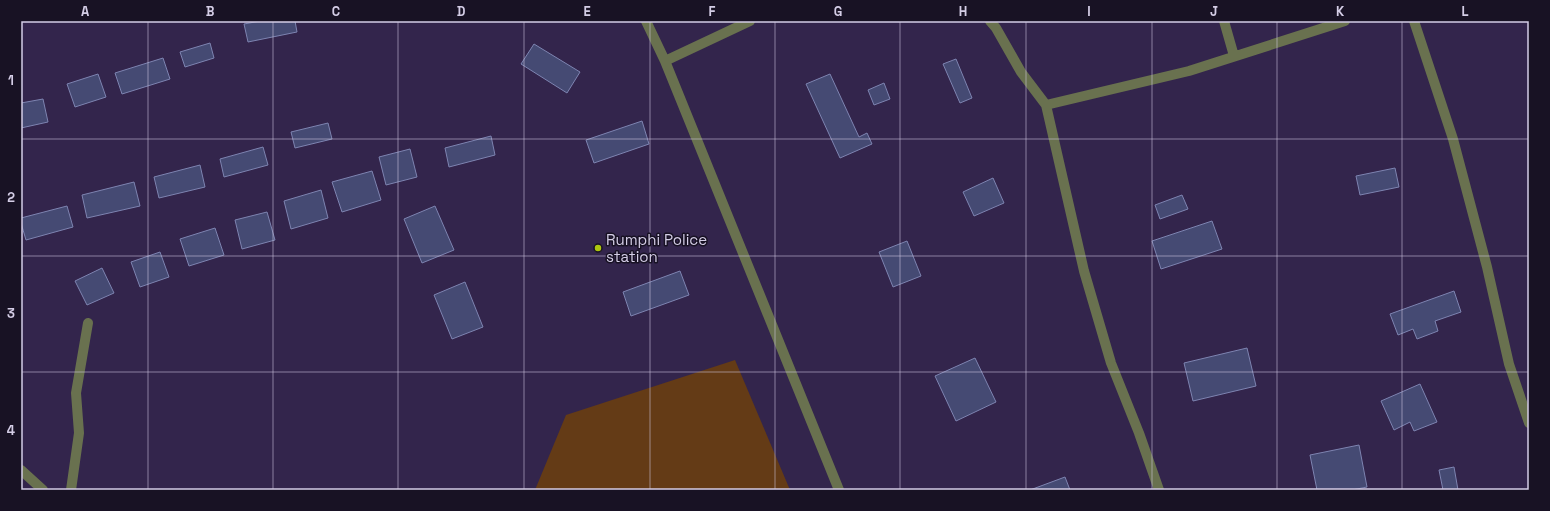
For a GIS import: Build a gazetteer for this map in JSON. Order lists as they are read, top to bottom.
{
  "places": ["Rumphi Police station"],
  "grid": {
    "columns": [
      "A",
      "B",
      "C",
      "D",
      "E",
      "F",
      "G",
      "H",
      "I",
      "J",
      "K",
      "L"
    ],
    "rows": [
      "1",
      "2",
      "3",
      "4"
    ]
  }
}
